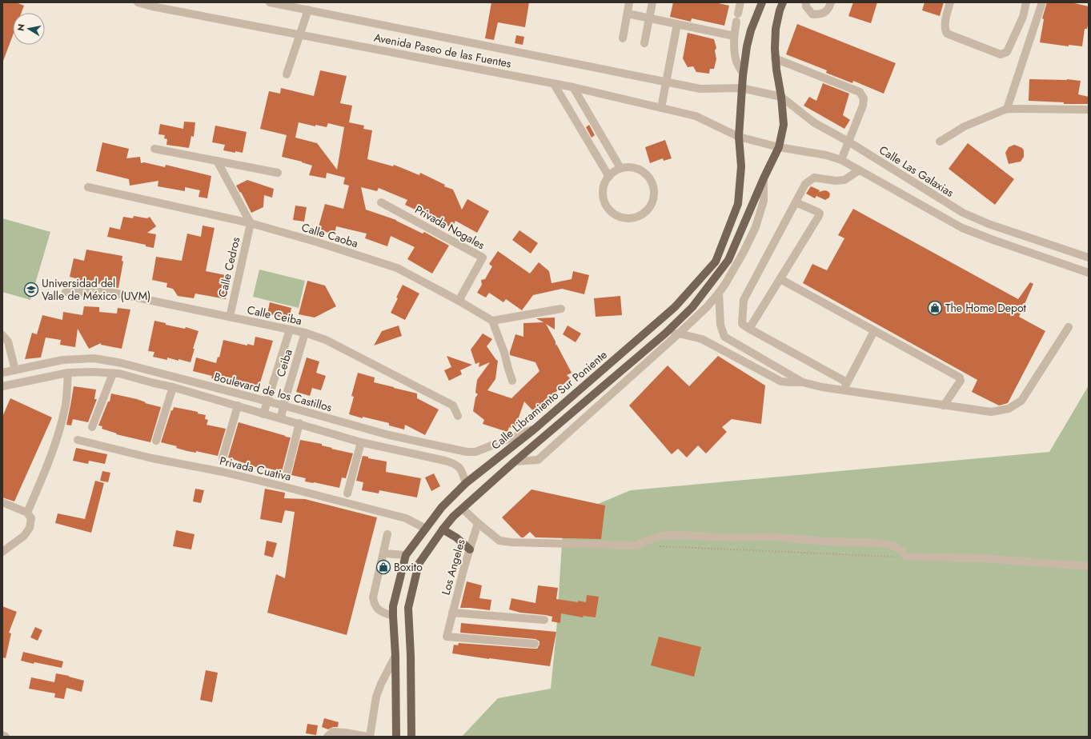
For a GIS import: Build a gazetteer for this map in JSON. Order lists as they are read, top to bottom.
{
  "streets": {
    "main road": ["Calle Libramiento Sur Poniente"],
    "street": [
      "Avenida Paseo de las Fuentes",
      "Calle Las Galaxias",
      "Privada Nogales",
      "Calle Caoba",
      "Calle Cedros",
      "Calle Ceiba",
      "Ceiba",
      "Boulevard de los Castillos",
      "Privada Cuativa",
      "Los Angeles"
    ]
  },
  "crossings": [
    ["Avenida Paseo de las Fuentes", "Calle Las Galaxias"],
    ["Avenida Paseo de las Fuentes", "Calle Libramiento Sur Poniente"],
    ["Calle Las Galaxias", "Calle Libramiento Sur Poniente"],
    ["Privada Nogales", "Calle Caoba"],
    ["Calle Caoba", "Calle Cedros"],
    ["Calle Cedros", "Calle Ceiba"],
    ["Calle Ceiba", "Ceiba"],
    ["Ceiba", "Boulevard de los Castillos"],
    ["Boulevard de los Castillos", "Calle Libramiento Sur Poniente"],
    ["Calle Libramiento Sur Poniente", "Privada Cuativa"]
  ],
  "places": {
    "school or university": ["Universidad del Valle de México (UVM)"],
    "shop": ["The Home Depot", "Boxito"]
  },
  "north": "left"
}
